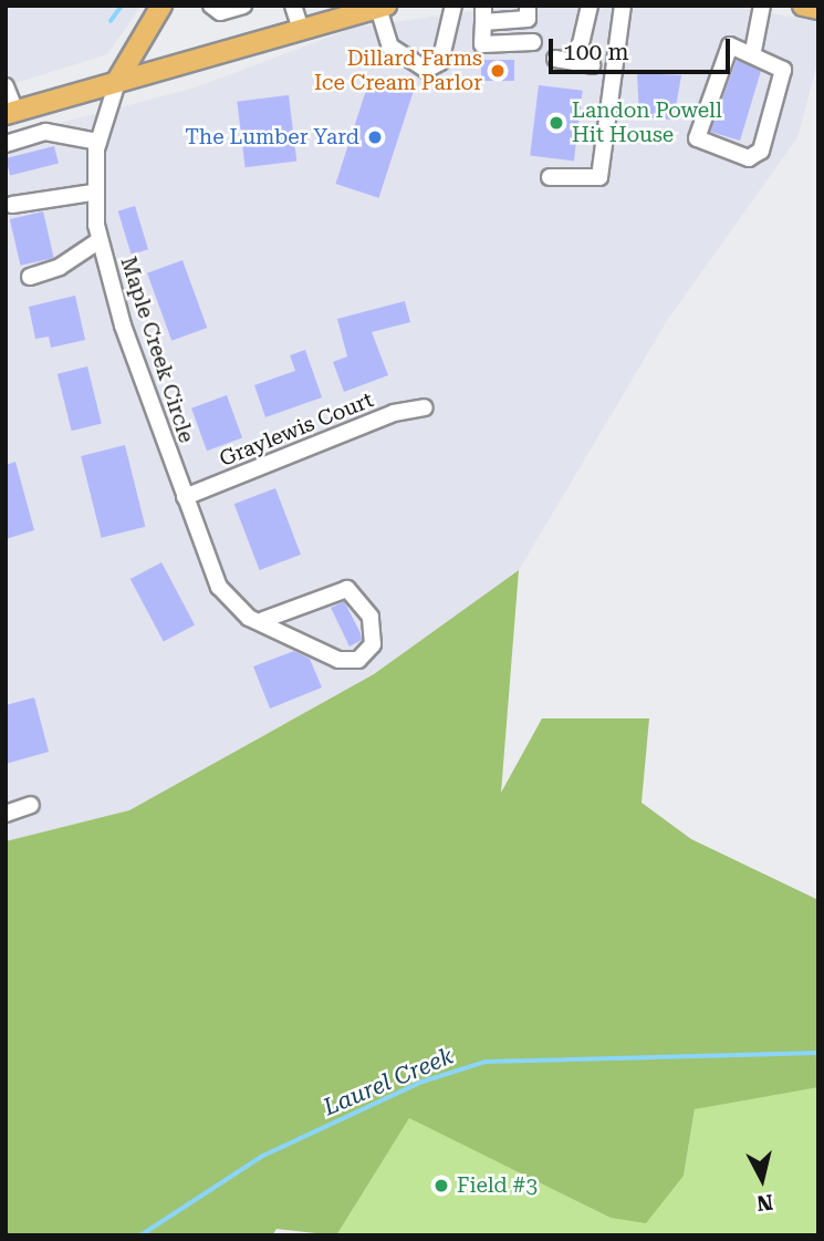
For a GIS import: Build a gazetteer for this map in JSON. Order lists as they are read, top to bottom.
{
  "streets": {
    "street": ["Maple Creek Circle", "Graylewis Court"]
  },
  "crossings": [
    ["Maple Creek Circle", "Graylewis Court"]
  ],
  "water": ["Laurel Creek"],
  "places": [
    "Dillard Farms Ice Cream Parlor",
    "Landon Powell Hit House",
    "The Lumber Yard",
    "Field #3"
  ],
  "scale_bar": "100 m",
  "north": "bottom"
}
